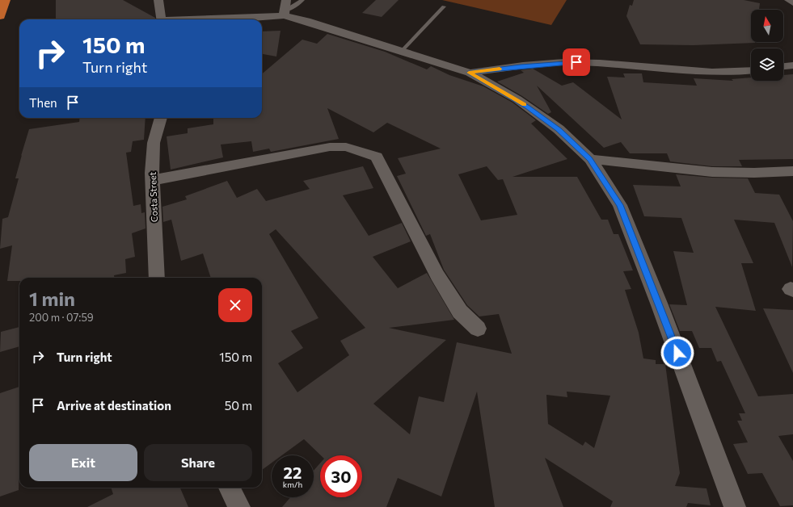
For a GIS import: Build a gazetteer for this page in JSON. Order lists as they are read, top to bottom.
{
  "streets": {
    "street": ["Costa Street"]
  },
  "north": "top",
  "page": {
    "turn": ["150 m", "Turn right"],
    "then": "Then",
    "heading": ["1 min", "200 m · 07:59"],
    "list": [
      {
        "name": "Turn right",
        "value": "150 m"
      },
      {
        "name": "Arrive at destination",
        "value": "50 m"
      }
    ],
    "buttons": ["Exit", "Share"],
    "speed": "22 km/h",
    "limit": "30"
  }
}
